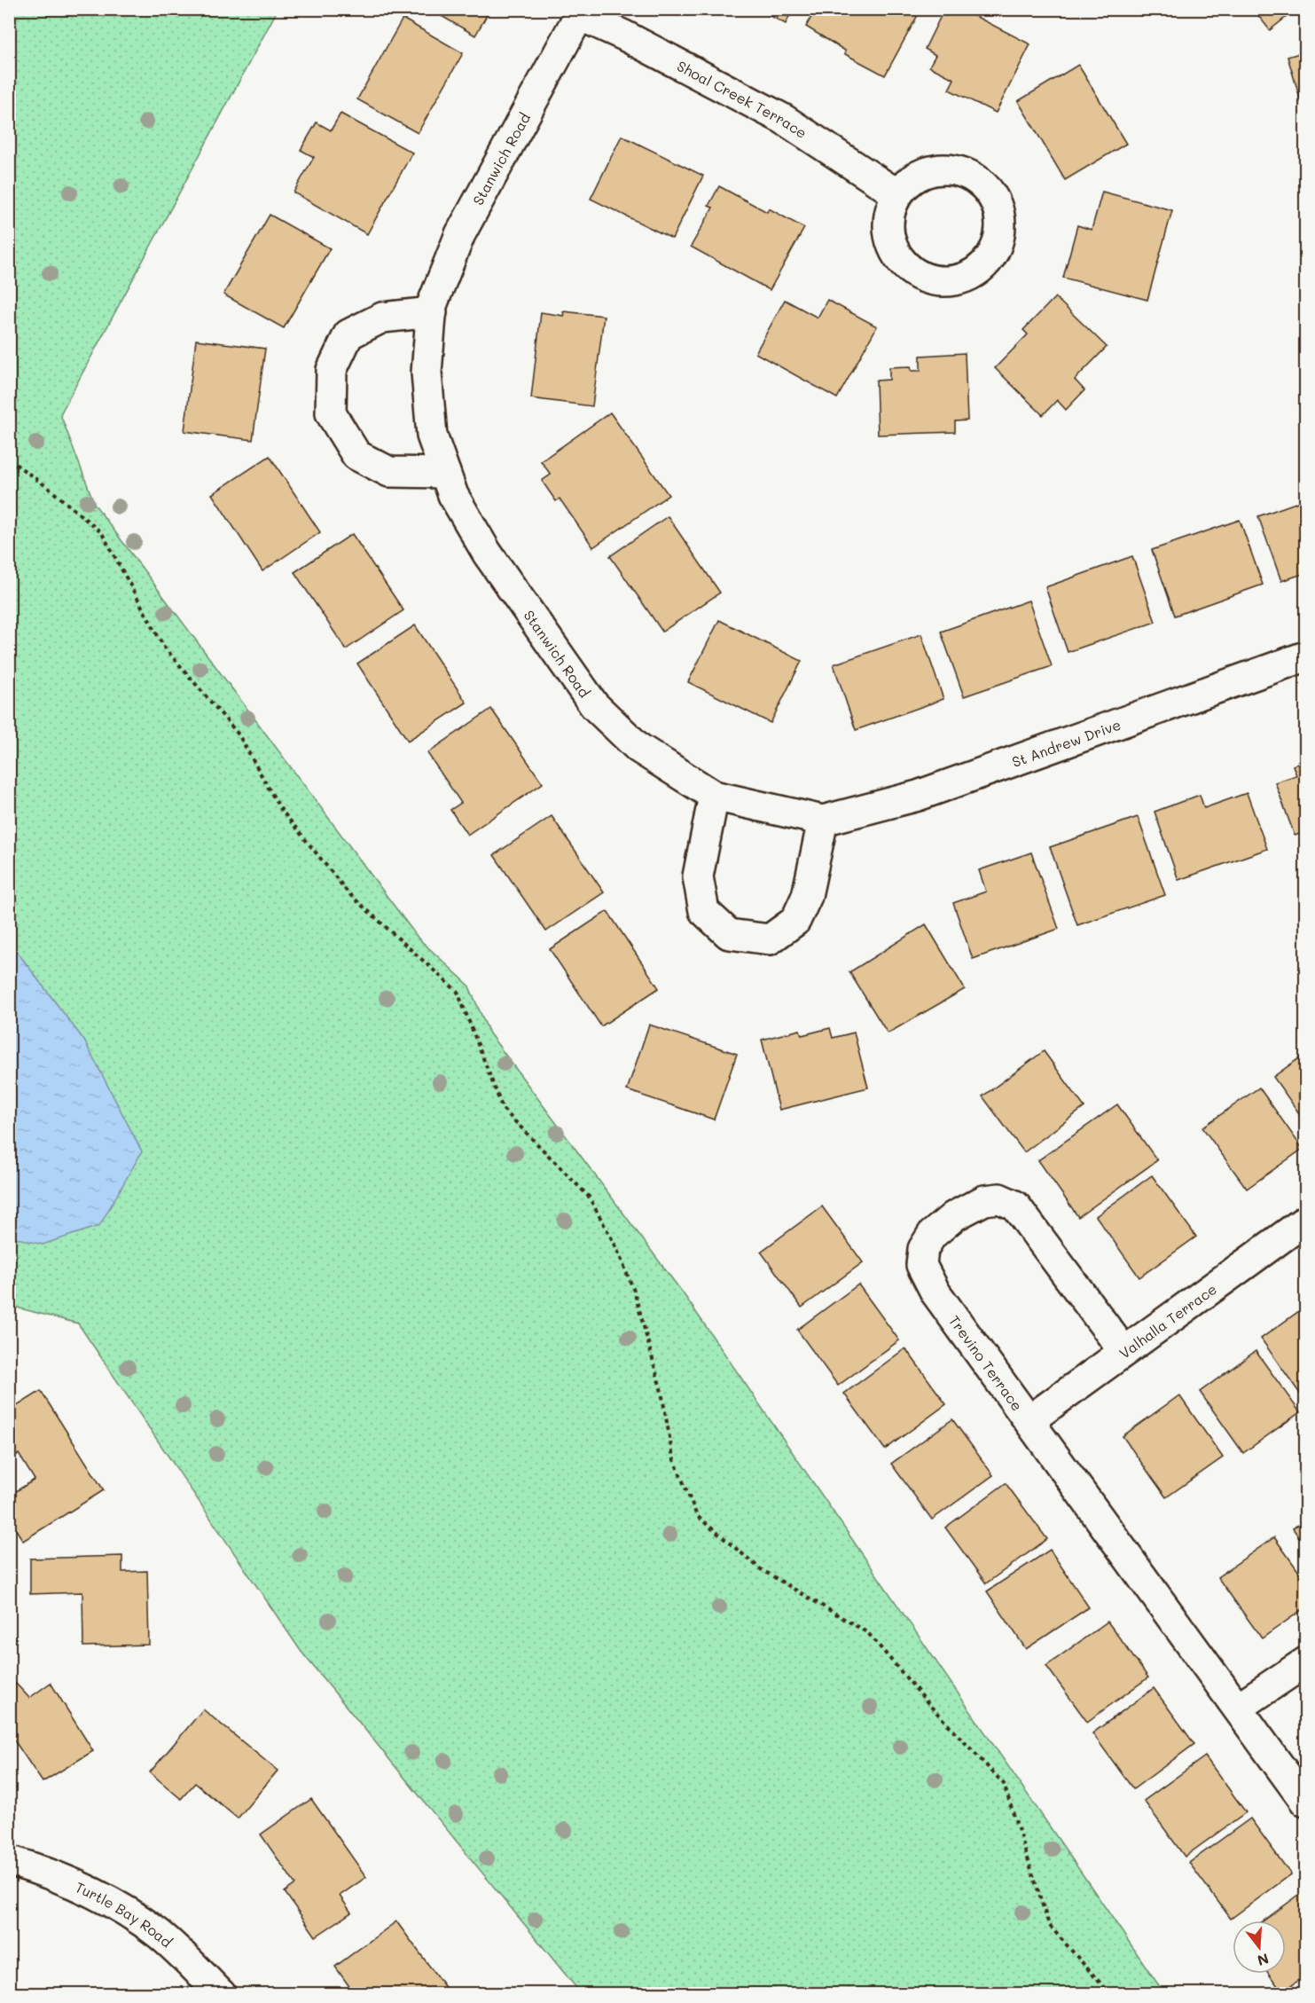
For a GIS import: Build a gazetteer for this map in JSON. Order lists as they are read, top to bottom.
{
  "streets": {
    "street": [
      "Shoal Creek Terrace",
      "Stanwich Road",
      "St Andrew Drive",
      "Valhalla Terrace",
      "Trevino Terrace",
      "Turtle Bay Road"
    ]
  },
  "crossings": [
    ["Shoal Creek Terrace", "Stanwich Road"],
    ["Stanwich Road", "St Andrew Drive"],
    ["Valhalla Terrace", "Trevino Terrace"]
  ],
  "north": "bottom"
}
